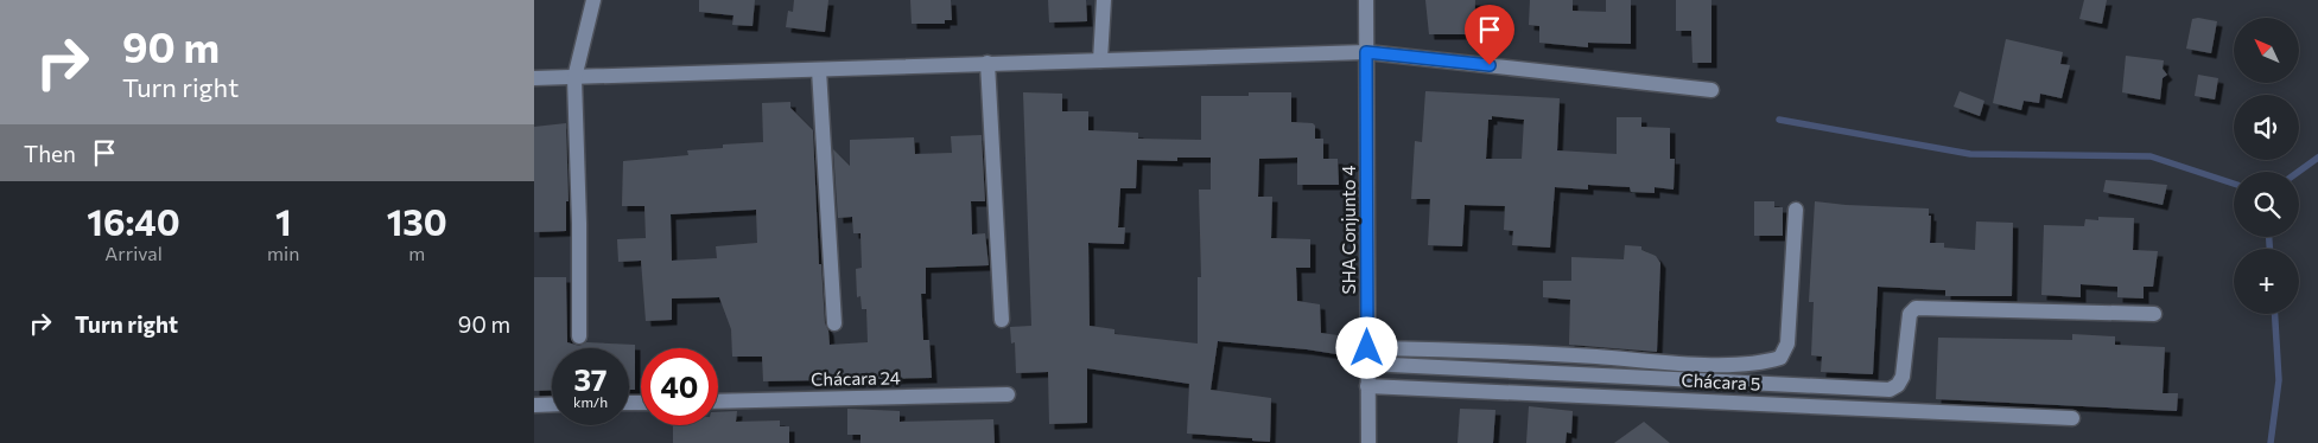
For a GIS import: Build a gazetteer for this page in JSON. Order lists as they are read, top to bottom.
{
  "streets": {
    "street": ["SHA Conjunto 4", "Chácara 24", "Chácara 5"]
  },
  "crossings": [
    ["SHA Conjunto 4", "Chácara 5"]
  ],
  "north": "top left",
  "page": {
    "turn": ["90 m", "Turn right"],
    "map_buttons": "+",
    "then": "Then",
    "eta": [
      "16:40",
      "Arrival",
      "1",
      "min",
      "130",
      "m"
    ],
    "list": [
      {
        "name": "Turn right",
        "value": "90 m"
      }
    ],
    "speed": "37 km/h",
    "limit": "40"
  }
}
